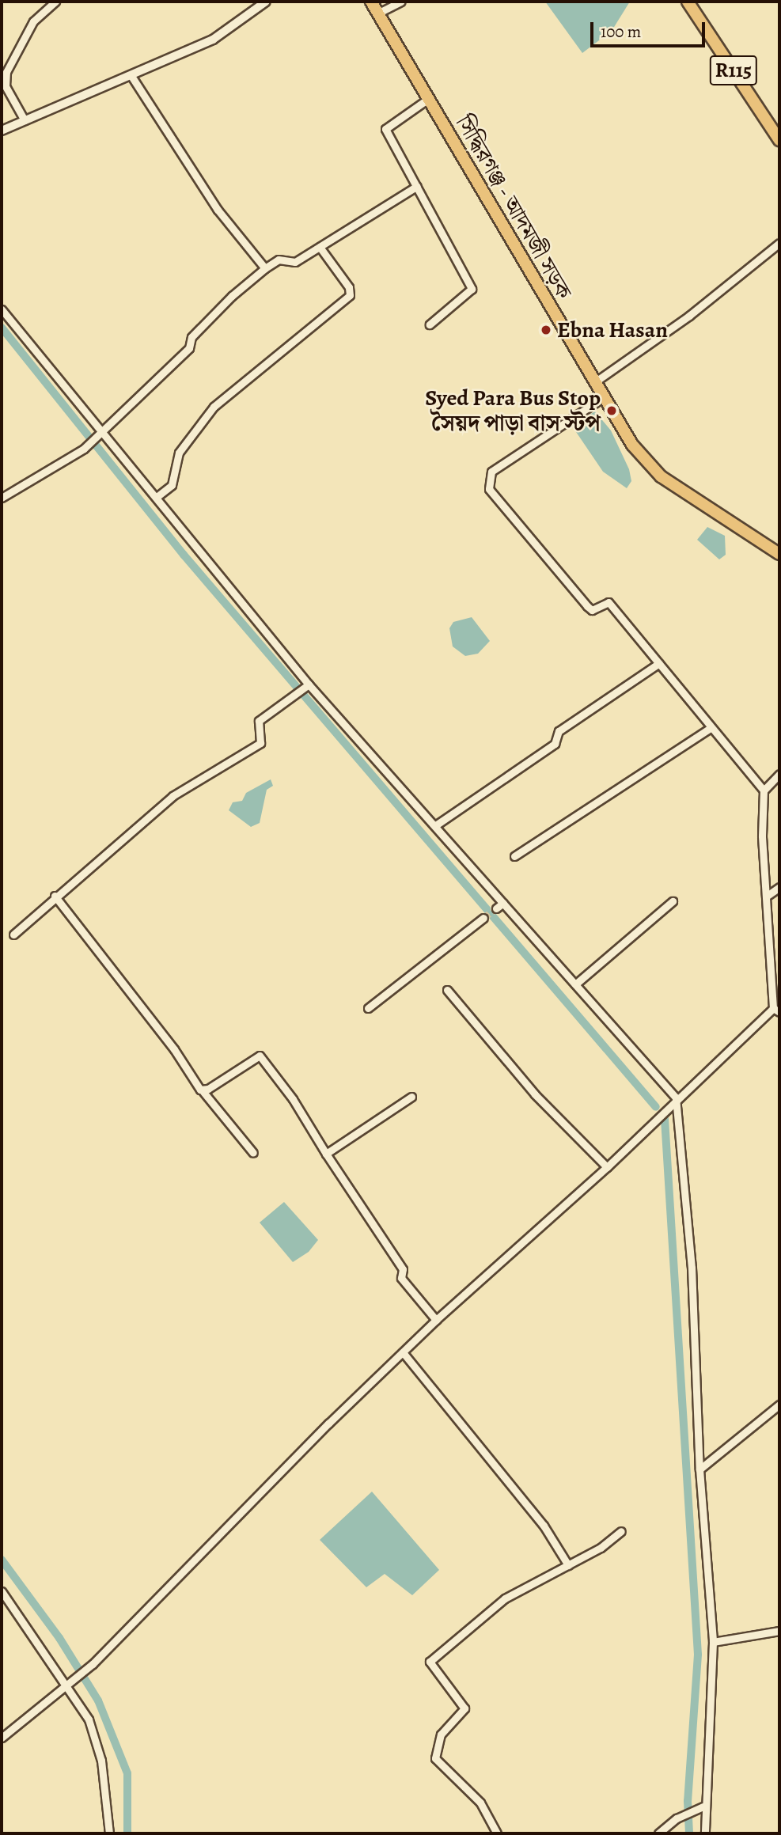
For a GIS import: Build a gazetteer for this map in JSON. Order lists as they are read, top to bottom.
{
  "streets": {
    "main road": ["R115", "সিদ্ধিরগঞ্জ - আদমজী সড়ক"]
  },
  "places": ["Ebna Hasan", "Syed Para Bus Stop সৈয়দ পাড়া বাস স্টপ"],
  "scale_bar": "100 m"
}
